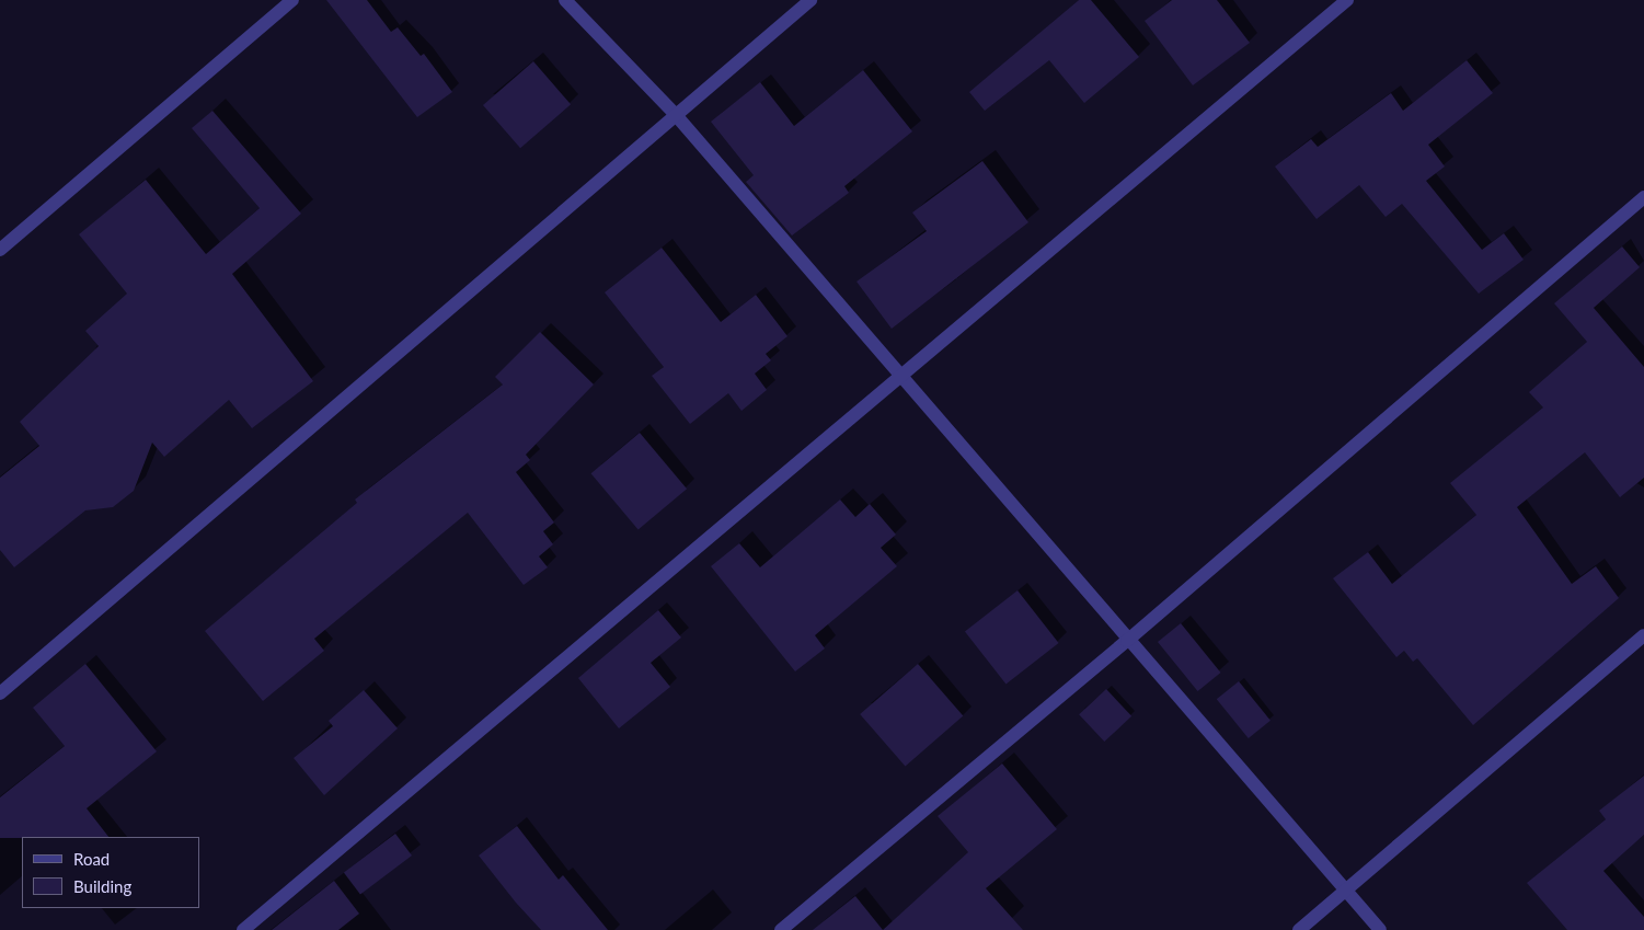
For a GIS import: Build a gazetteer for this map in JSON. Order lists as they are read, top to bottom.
{
  "legend": ["Road", "Building"]
}
